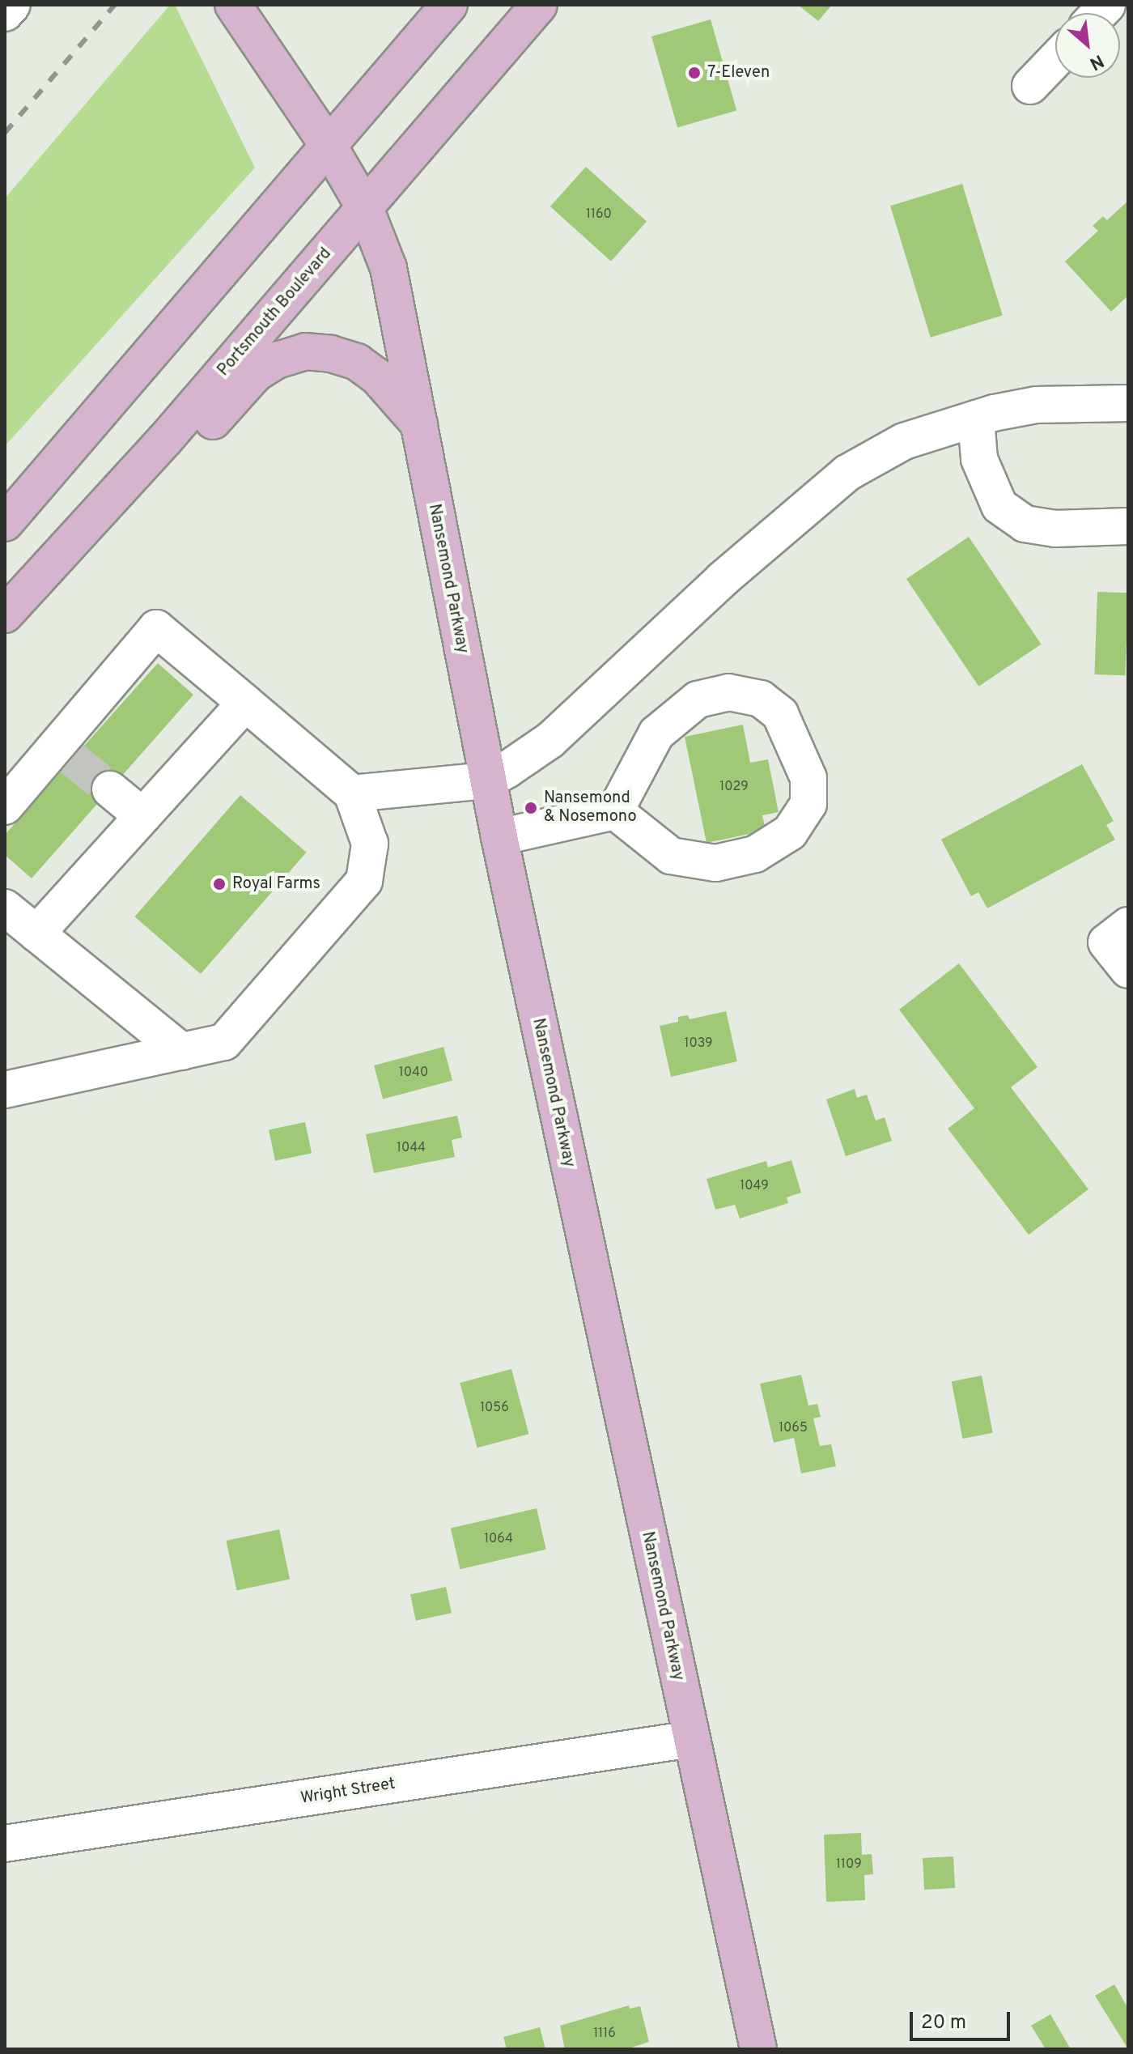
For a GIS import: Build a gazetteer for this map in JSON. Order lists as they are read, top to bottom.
{
  "streets": {
    "main road": ["Portsmouth Boulevard", "Nansemond Parkway"],
    "street": ["Wright Street"]
  },
  "crossings": [
    ["Portsmouth Boulevard", "Nansemond Parkway"],
    ["Nansemond Parkway", "Wright Street"]
  ],
  "places": ["7-Eleven", "Nansemond & Nosemono", "Royal Farms"],
  "house_numbers": [
    "1160",
    "1029",
    "1039",
    "1040",
    "1044",
    "1049",
    "1056",
    "1065",
    "1064",
    "1109",
    "1116"
  ],
  "scale_bar": "20 m",
  "north": "bottom right"
}
